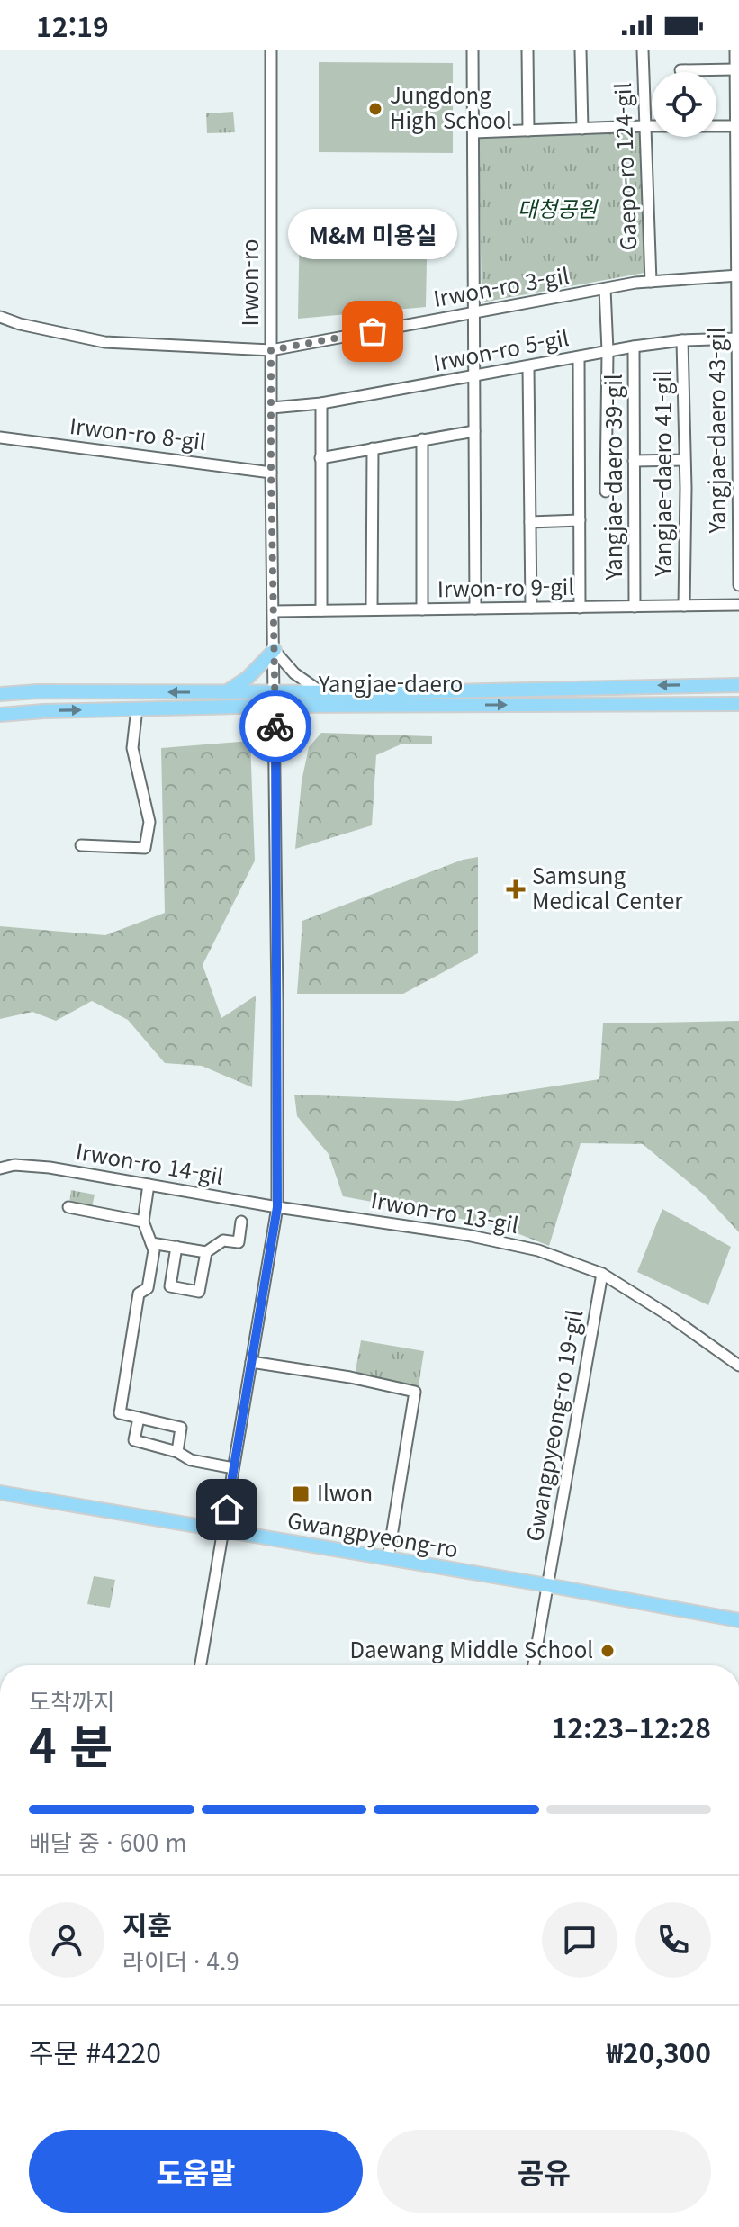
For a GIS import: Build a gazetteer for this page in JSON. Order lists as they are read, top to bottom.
{
  "streets": {
    "main road": ["Yangjae-daero", "Gwangpyeong-ro"],
    "street": [
      "Gaepo-ro 124-gil",
      "Irwon-ro",
      "Irwon-ro 3-gil",
      "Irwon-ro 5-gil",
      "Yangjae-daero 43-gil",
      "Irwon-ro 8-gil",
      "Yangjae-daero 41-gil",
      "Yangjae-daero 39-gil",
      "Irwon-ro 9-gil",
      "Irwon-ro 14-gil",
      "Irwon-ro 13-gil",
      "Gwangpyeong-ro 19-gil"
    ]
  },
  "crossings": [
    ["Gaepo-ro 124-gil", "Irwon-ro 3-gil"],
    ["Irwon-ro", "Irwon-ro 3-gil"],
    ["Irwon-ro", "Irwon-ro 5-gil"],
    ["Irwon-ro", "Irwon-ro 8-gil"],
    ["Irwon-ro", "Irwon-ro 9-gil"],
    ["Irwon-ro", "Yangjae-daero"],
    ["Irwon-ro", "Irwon-ro 14-gil"],
    ["Irwon-ro", "Irwon-ro 13-gil"],
    ["Irwon-ro", "Gwangpyeong-ro"],
    ["Irwon-ro 3-gil", "Yangjae-daero 43-gil"],
    ["Irwon-ro 5-gil", "Yangjae-daero 43-gil"],
    ["Irwon-ro 5-gil", "Yangjae-daero 41-gil"],
    ["Irwon-ro 5-gil", "Yangjae-daero 39-gil"],
    ["Yangjae-daero 41-gil", "Irwon-ro 9-gil"],
    ["Yangjae-daero 39-gil", "Irwon-ro 9-gil"],
    ["Irwon-ro 14-gil", "Irwon-ro 13-gil"],
    ["Irwon-ro 13-gil", "Gwangpyeong-ro 19-gil"],
    ["Gwangpyeong-ro 19-gil", "Gwangpyeong-ro"]
  ],
  "parks": ["대청공원"],
  "places": {
    "other": ["Jungdong High School", "M&M 미용실", "Daewang Middle School"],
    "health": ["Samsung Medical Center"],
    "transit": ["Ilwon"]
  },
  "page": {
    "status": "12:19",
    "bubble": "M&M 미용실",
    "heading": ["4 분", "도착까지", "12:23–12:28"],
    "panel": [
      "지훈",
      "라이더 · 4.9",
      "주문 #4220",
      "₩20,300"
    ],
    "bar": "배달 중 · 600 m",
    "buttons": ["도움말", "공유"]
  }
}
